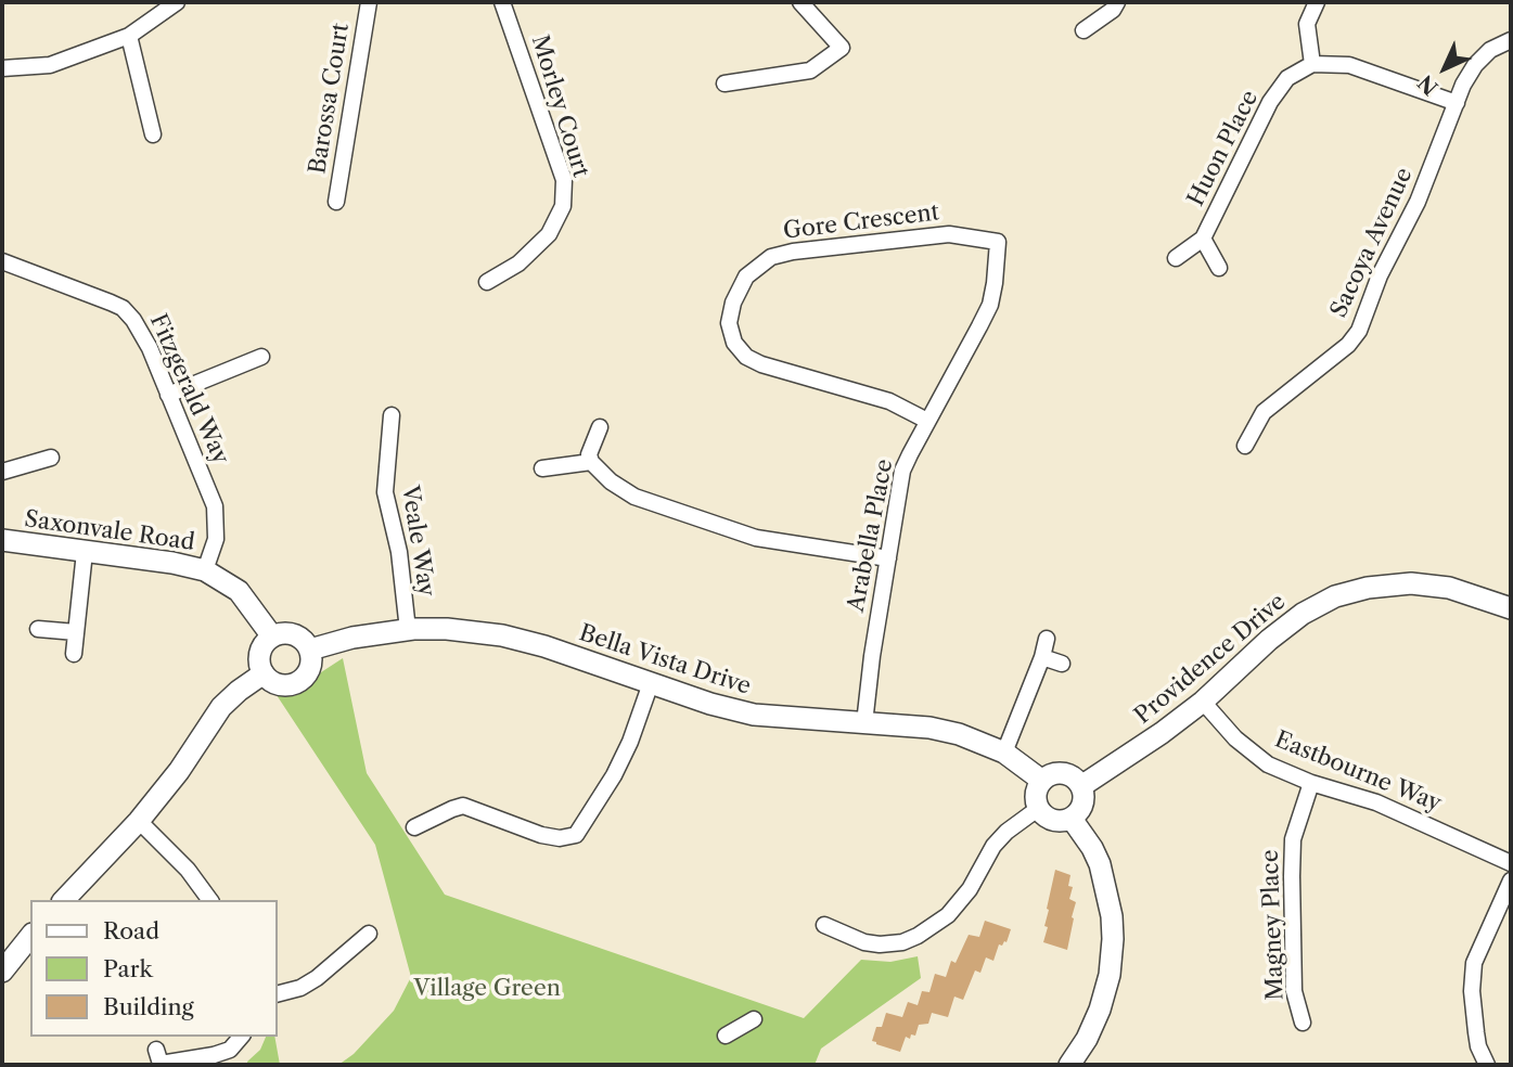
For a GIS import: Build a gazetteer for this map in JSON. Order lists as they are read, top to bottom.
{
  "streets": {
    "street": [
      "Barossa Court",
      "Morley Court",
      "Huon Place",
      "Gore Crescent",
      "Sacoya Avenue",
      "Fitzgerald Way",
      "Saxonvale Road",
      "Arabella Place",
      "Veale Way",
      "Providence Drive",
      "Bella Vista Drive",
      "Eastbourne Way",
      "Magney Place"
    ]
  },
  "crossings": [
    ["Gore Crescent", "Arabella Place"],
    ["Fitzgerald Way", "Saxonvale Road"],
    ["Saxonvale Road", "Bella Vista Drive"],
    ["Arabella Place", "Bella Vista Drive"],
    ["Veale Way", "Bella Vista Drive"],
    ["Providence Drive", "Bella Vista Drive"],
    ["Providence Drive", "Eastbourne Way"],
    ["Eastbourne Way", "Magney Place"]
  ],
  "parks": ["Village Green"],
  "legend": ["Road", "Park", "Building"],
  "north": "bottom left"
}
